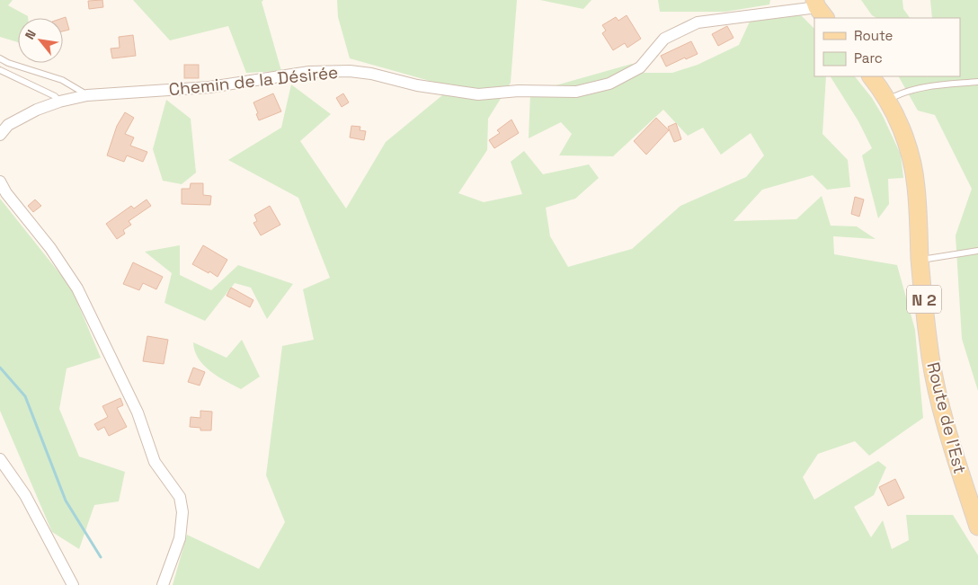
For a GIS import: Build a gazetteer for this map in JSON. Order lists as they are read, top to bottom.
{
  "streets": {
    "main road": ["N 2", "Route de l'Est"],
    "street": ["Chemin de la Désirée"]
  },
  "legend": ["Route", "Parc"],
  "north": "top left"
}
